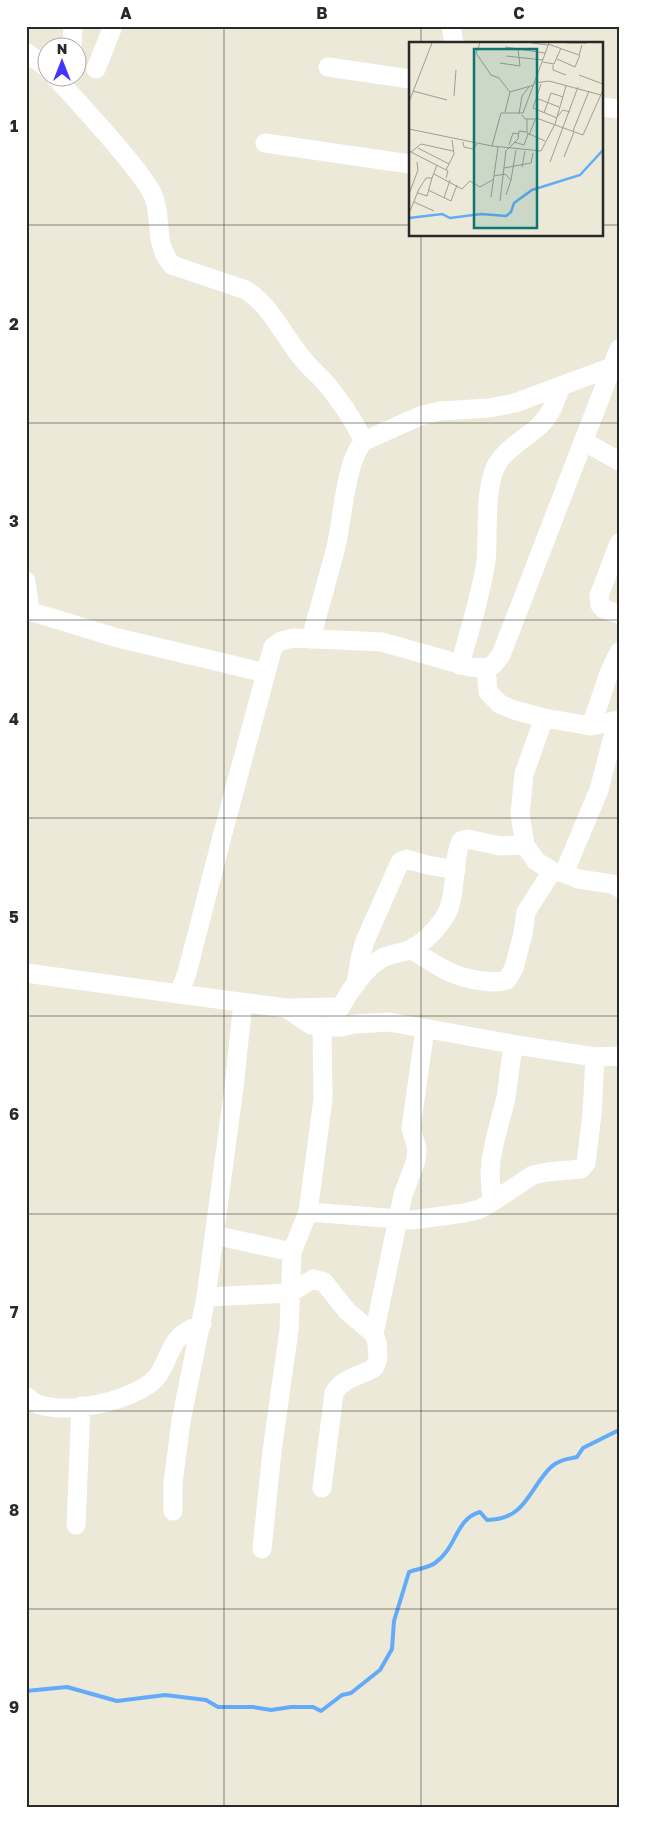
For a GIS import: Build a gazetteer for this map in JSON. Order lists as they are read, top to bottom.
{
  "north": "top",
  "grid": {
    "columns": ["A", "B", "C"],
    "rows": [
      "1",
      "2",
      "3",
      "4",
      "5",
      "6",
      "7",
      "8",
      "9"
    ]
  }
}
